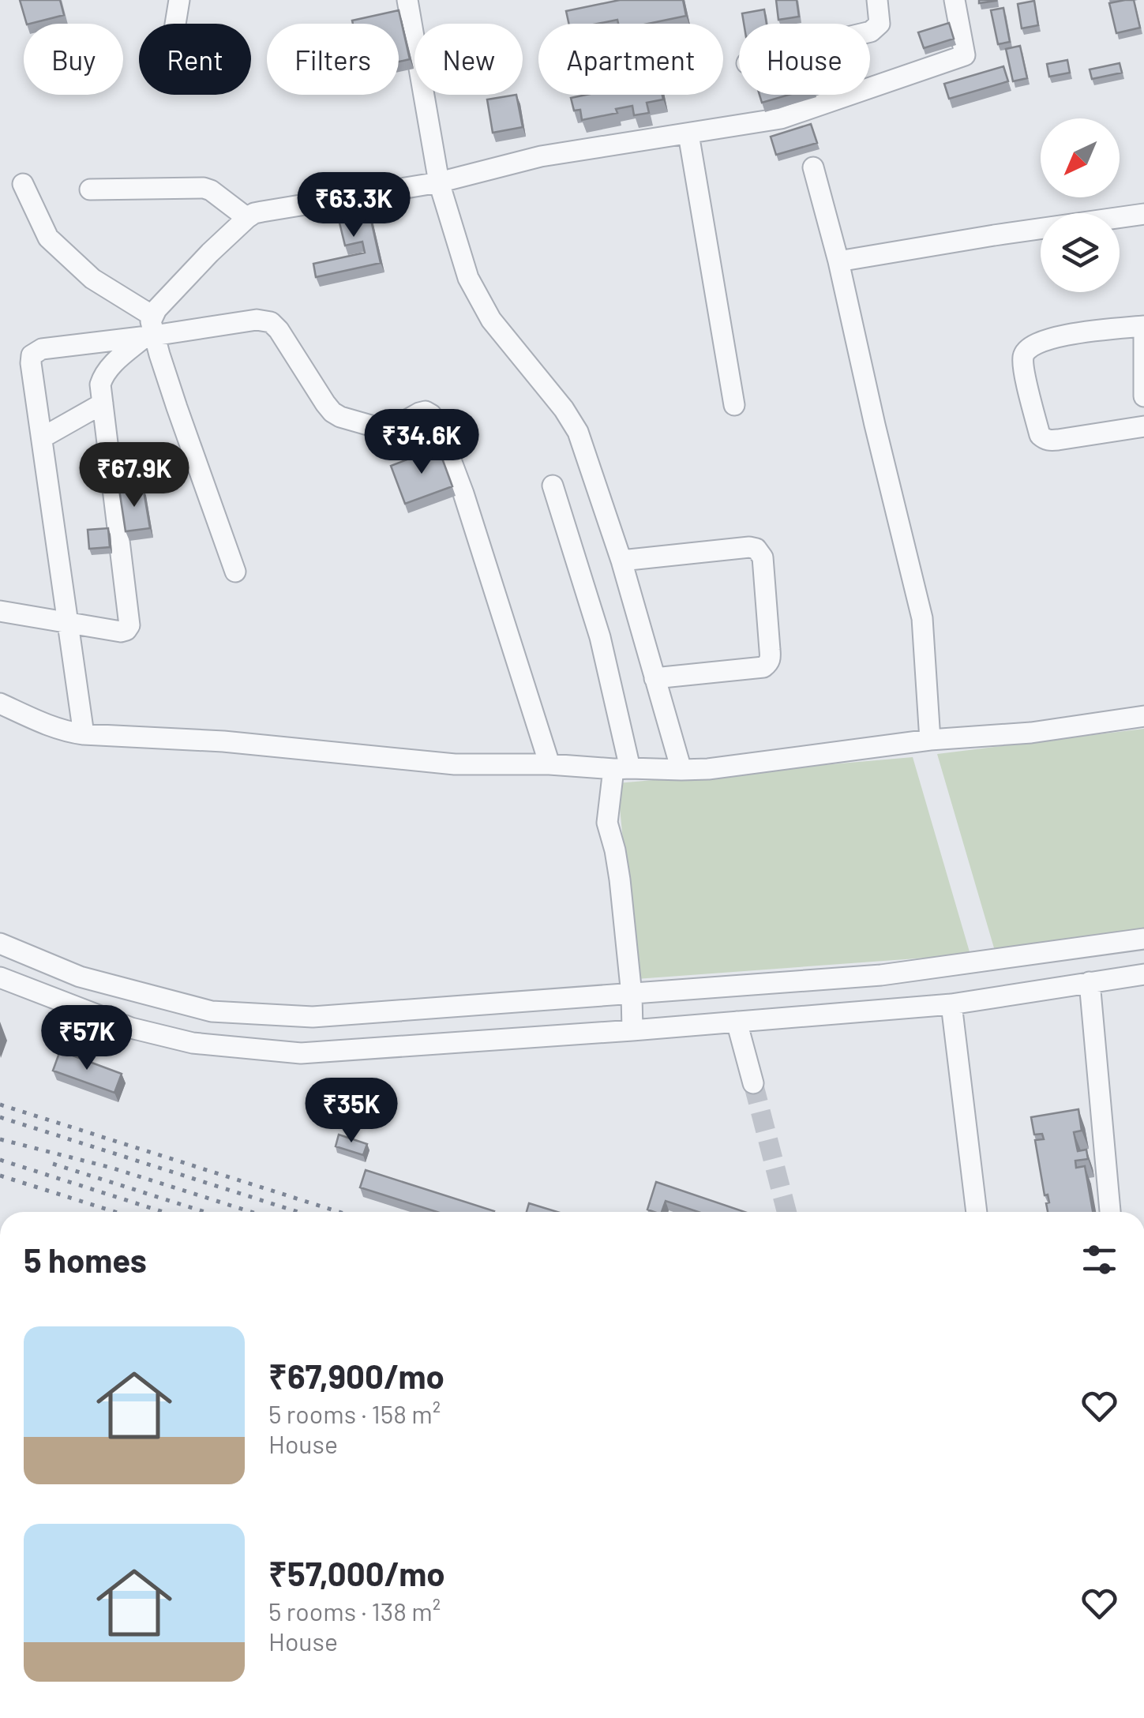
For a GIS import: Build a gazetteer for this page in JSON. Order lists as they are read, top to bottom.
{
  "north": "bottom left",
  "page": {
    "chip": [
      "Buy",
      "Rent",
      "Filters",
      "New",
      "Apartment",
      "House"
    ],
    "price": [
      "₹63.3K",
      "₹34.6K",
      "₹67.9K",
      "₹57K",
      "₹35K"
    ],
    "heading": "5 homes",
    "list": [
      {
        "name": "₹67,900/mo",
        "note": "5 rooms · 158 m² · House"
      },
      {
        "name": "₹57,000/mo",
        "note": "5 rooms · 138 m² · House"
      }
    ]
  }
}
